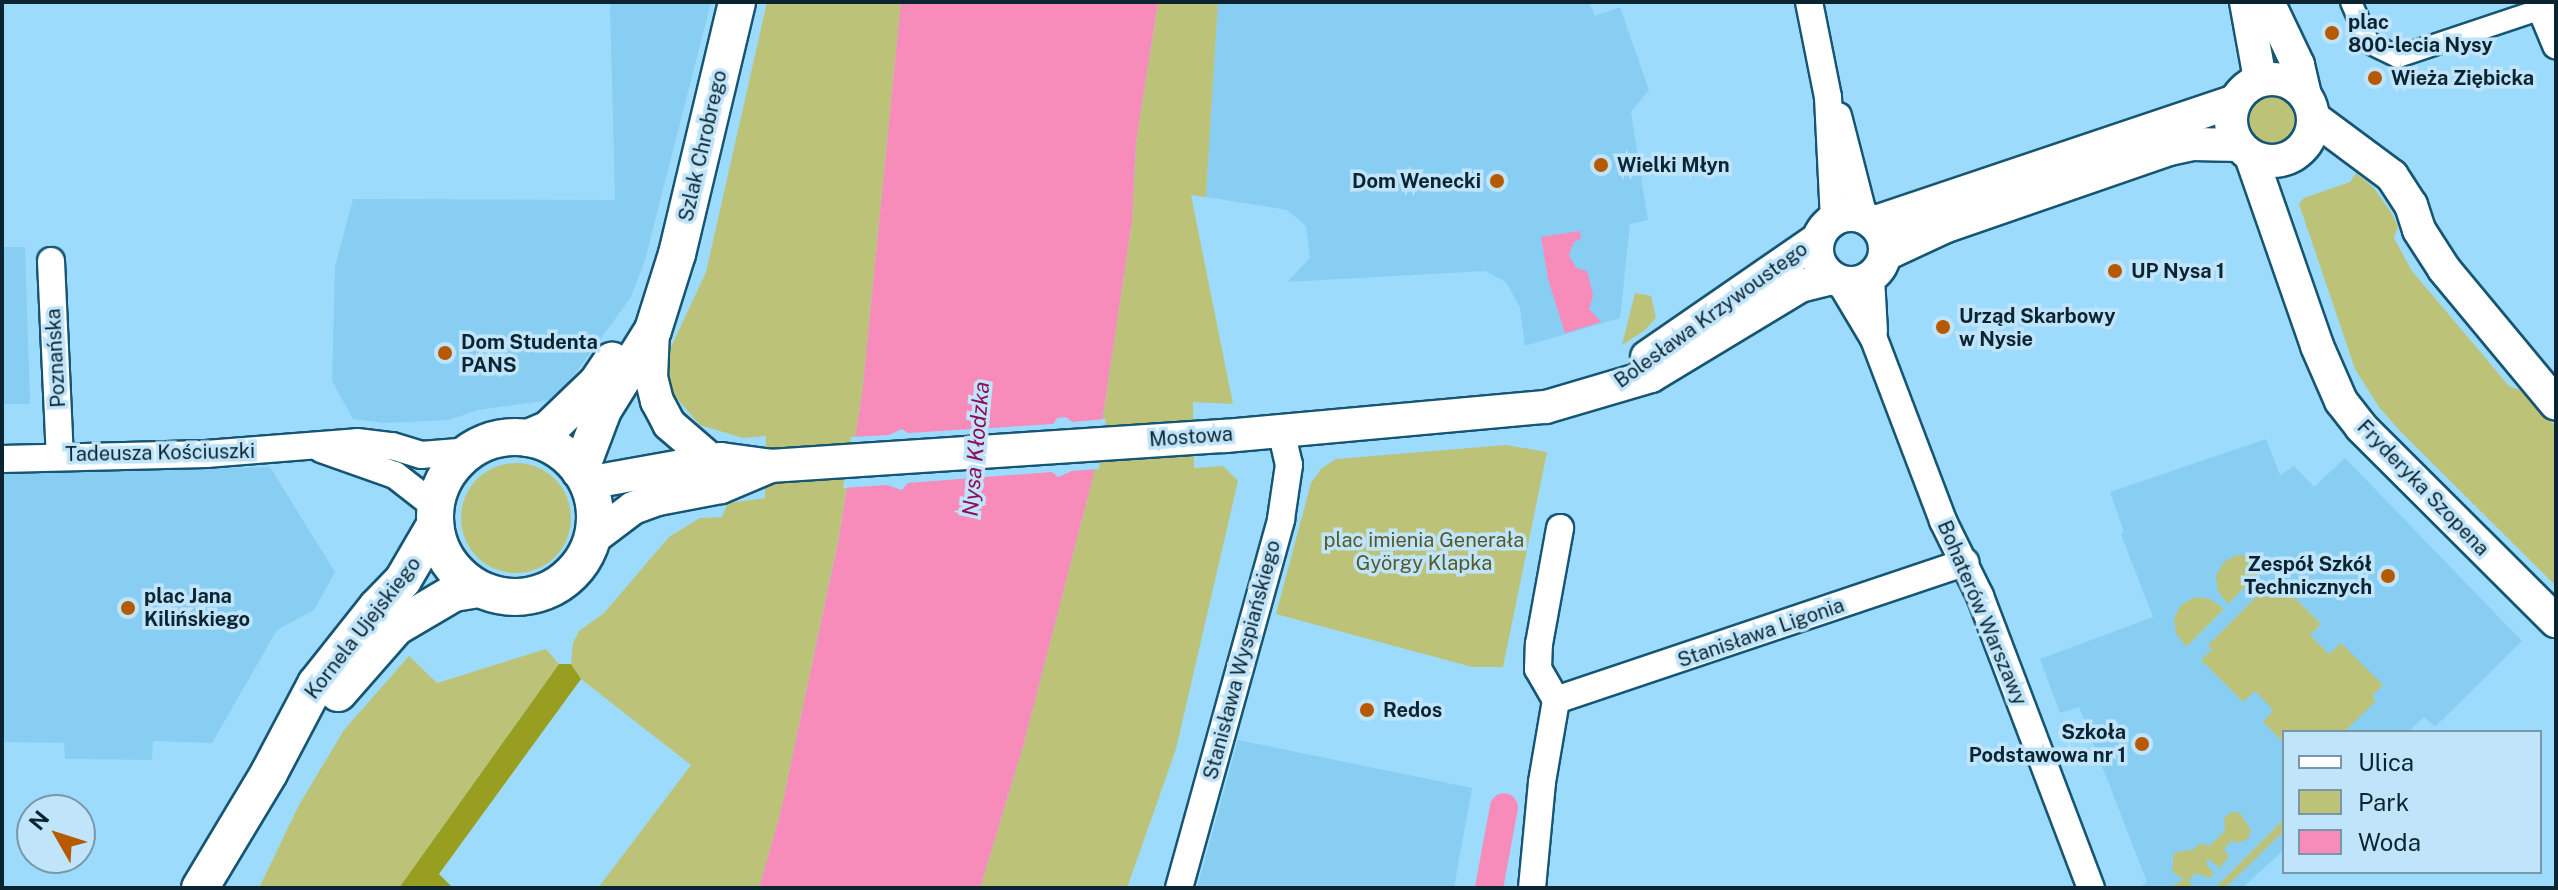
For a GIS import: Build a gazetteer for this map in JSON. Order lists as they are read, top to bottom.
{
  "streets": {
    "main road": ["Szlak Chrobrego", "Kornela Ujejskiego"],
    "street": [
      "Bolesława Krzywoustego",
      "Poznańska",
      "Mostowa",
      "Tadeusza Kościuszki",
      "Fryderyka Szopena",
      "Bohaterów Warszawy",
      "Stanisława Ligonia",
      "Stanisława Wyspiańskiego"
    ]
  },
  "crossings": [
    ["Szlak Chrobrego", "Mostowa"],
    ["Szlak Chrobrego", "Tadeusza Kościuszki"],
    ["Szlak Chrobrego", "Kornela Ujejskiego"],
    ["Bolesława Krzywoustego", "Mostowa"],
    ["Bolesława Krzywoustego", "Fryderyka Szopena"],
    ["Bolesława Krzywoustego", "Bohaterów Warszawy"],
    ["Poznańska", "Tadeusza Kościuszki"],
    ["Mostowa", "Tadeusza Kościuszki"],
    ["Mostowa", "Kornela Ujejskiego"],
    ["Mostowa", "Stanisława Wyspiańskiego"],
    ["Tadeusza Kościuszki", "Kornela Ujejskiego"],
    ["Bohaterów Warszawy", "Stanisława Ligonia"]
  ],
  "water": ["Nysa Kłodzka"],
  "parks": ["plac imienia Generała György Klapka"],
  "places": [
    "plac 800-lecia Nysy",
    "Wieża Ziębicka",
    "Wielki Młyn",
    "Dom Wenecki",
    "UP Nysa 1",
    "Urząd Skarbowy w Nysie",
    "Dom Studenta PANS",
    "Zespół Szkół Technicznych",
    "plac Jana Kilińskiego",
    "Redos",
    "Szkoła Podstawowa nr 1"
  ],
  "legend": ["Ulica", "Park", "Woda"],
  "north": "top left"
}
